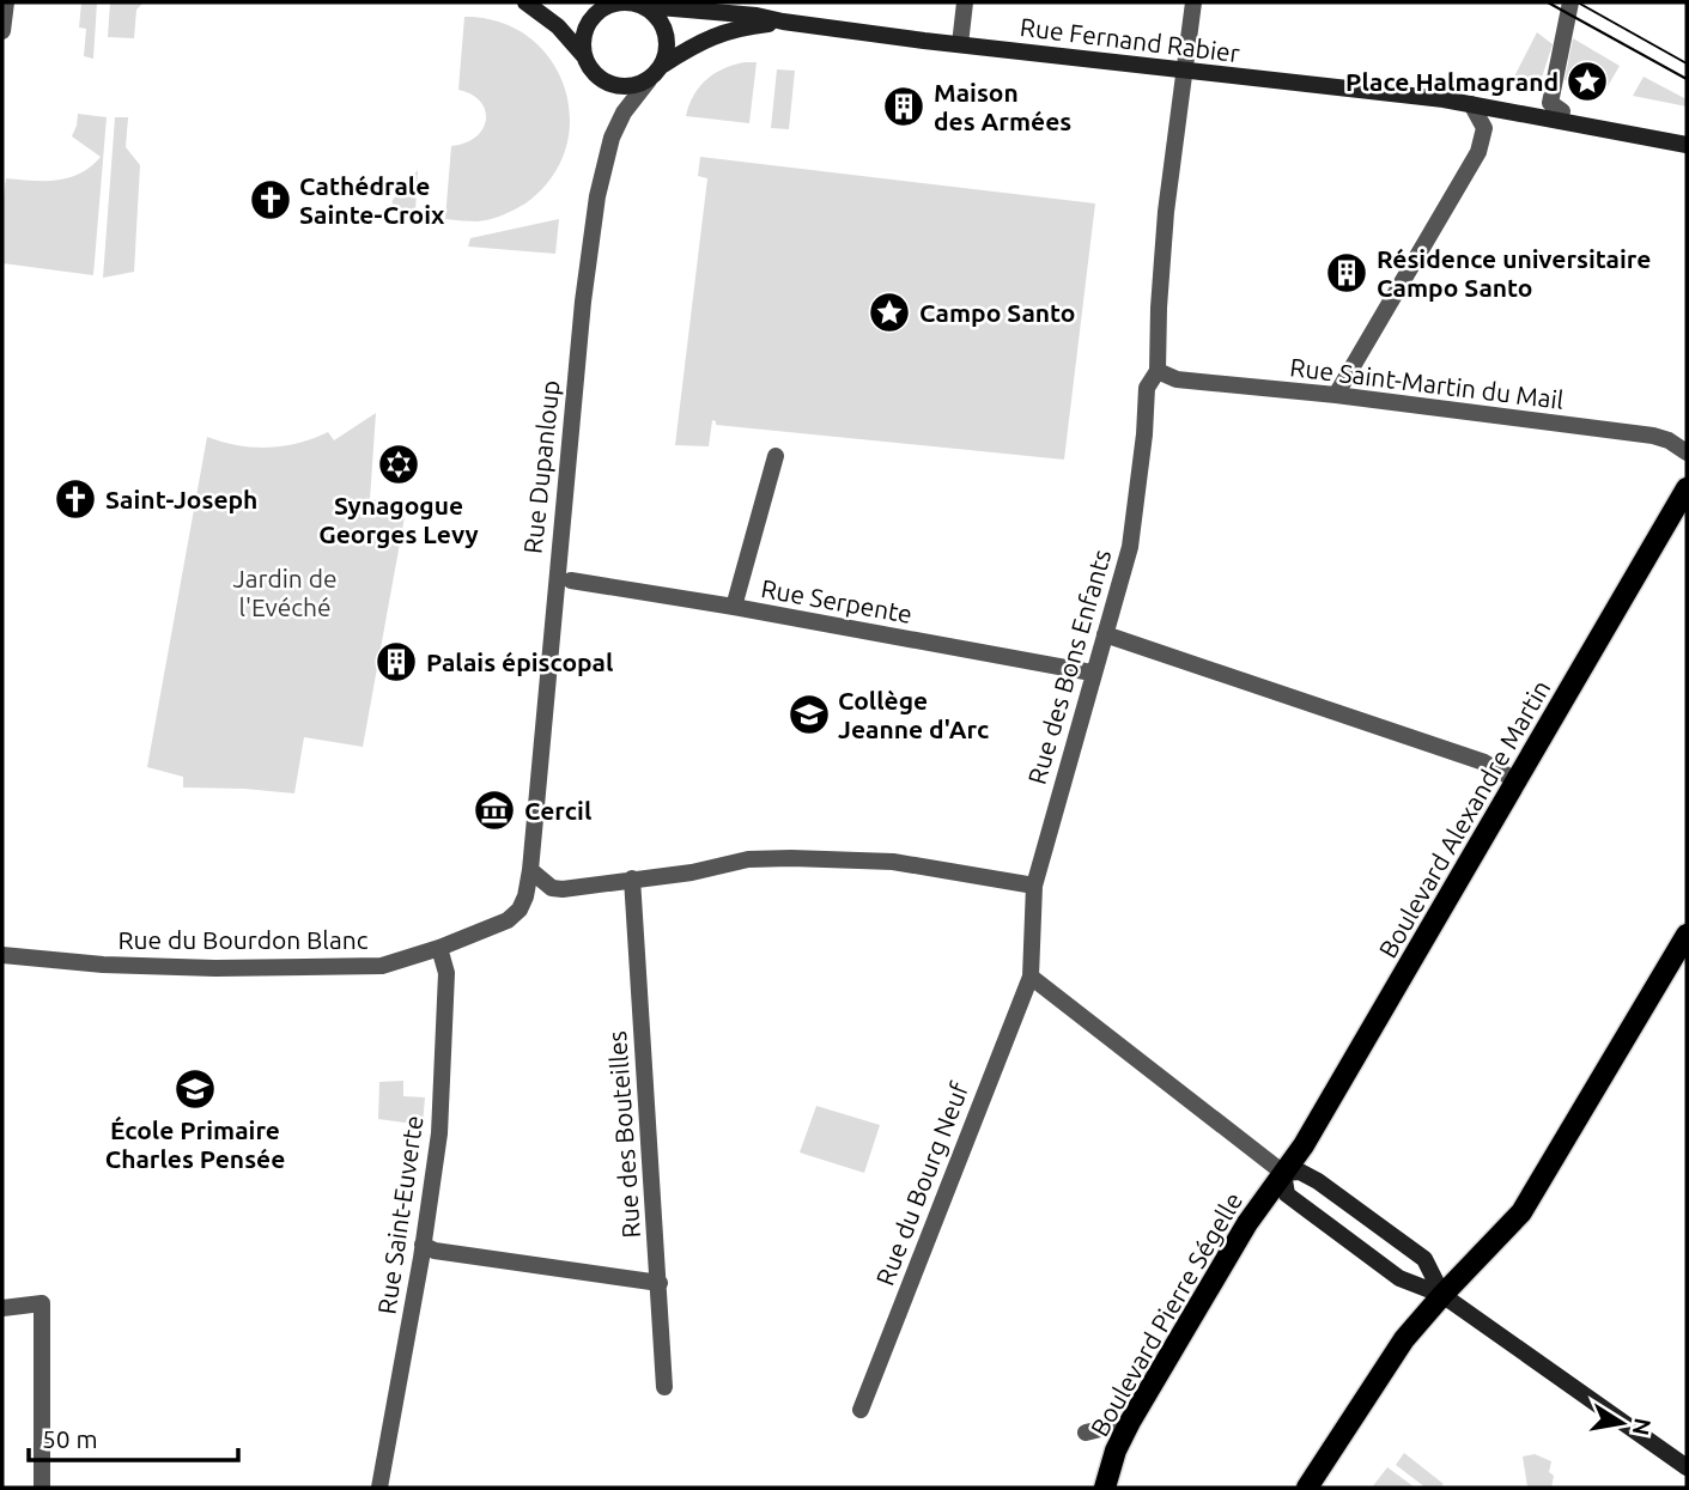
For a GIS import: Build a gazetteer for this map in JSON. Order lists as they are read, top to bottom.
{
  "streets": {
    "main road": ["Boulevard Alexandre Martin", "Boulevard Pierre Ségelle"],
    "street": [
      "Rue Fernand Rabier",
      "Rue Saint-Martin du Mail",
      "Rue Dupanloup",
      "Rue Serpente",
      "Rue des Bons Enfants",
      "Rue du Bourdon Blanc",
      "Rue des Bouteilles",
      "Rue du Bourg Neuf",
      "Rue Saint-Euverte"
    ]
  },
  "crossings": [
    ["Rue Fernand Rabier", "Rue Dupanloup"],
    ["Rue Saint-Martin du Mail", "Rue des Bons Enfants"],
    ["Rue Dupanloup", "Rue du Bourdon Blanc"],
    ["Rue Serpente", "Rue des Bons Enfants"],
    ["Rue des Bons Enfants", "Rue du Bourg Neuf"],
    ["Boulevard Alexandre Martin", "Boulevard Pierre Ségelle"],
    ["Rue du Bourdon Blanc", "Rue Saint-Euverte"]
  ],
  "parks": ["Jardin de l'Evéché"],
  "places": {
    "place": ["Place Halmagrand", "Campo Santo"],
    "building": ["Maison des Armées", "Résidence universitaire Campo Santo", "Palais épiscopal"],
    "church": ["Cathédrale Sainte-Croix", "Saint-Joseph"],
    "synagogue": ["Synagogue Georges Levy"],
    "school or university": ["Collège Jeanne d'Arc", "École Primaire Charles Pensée"],
    "museum": ["Cercil"]
  },
  "scale_bar": "50 m",
  "north": "right"
}
